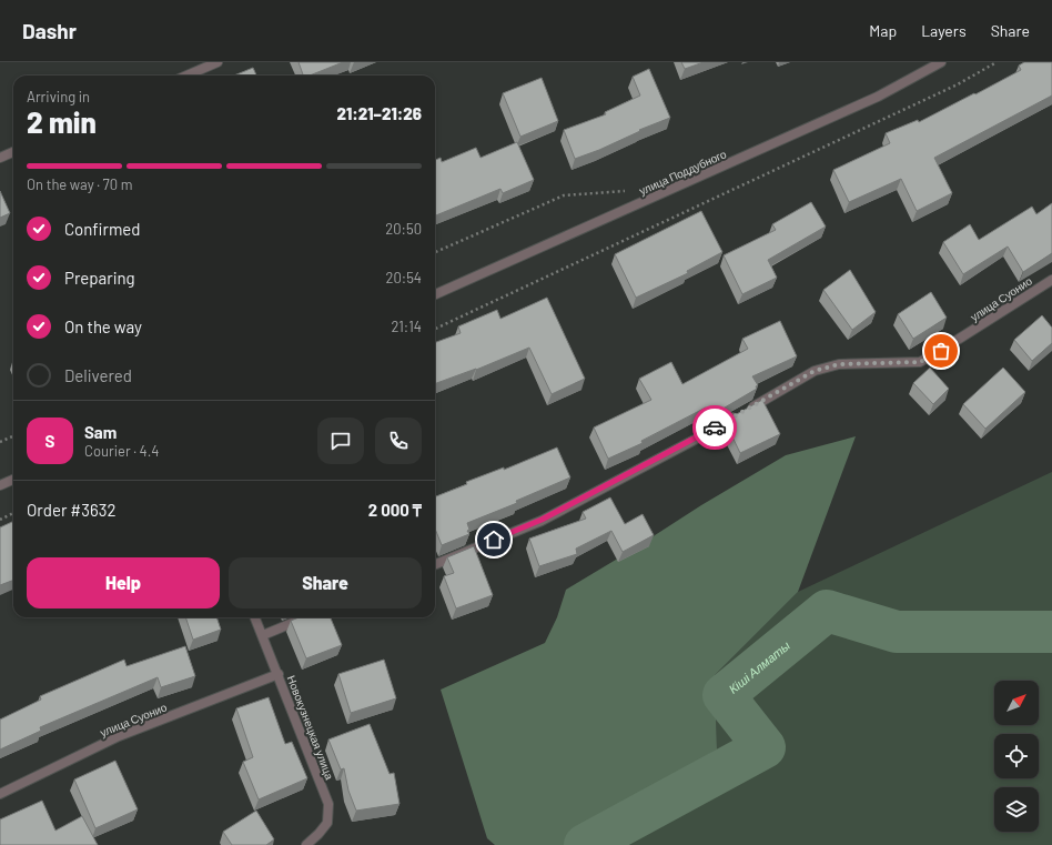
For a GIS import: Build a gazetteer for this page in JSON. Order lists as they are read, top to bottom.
{
  "streets": {
    "street": ["улица Поддубного", "улица Суонио", "Новокузнецкая улица"]
  },
  "crossings": [
    ["улица Суонио", "Новокузнецкая улица"]
  ],
  "water": ["Кіші Алматы"],
  "north": "top right",
  "page": {
    "header": "Dashr",
    "nav": ["Map", "Layers", "Share"],
    "heading": ["2 min", "Arriving in", "21:21–21:26"],
    "panel": [
      "Sam",
      "Courier · 4.4",
      "Order #3632",
      "2 000 ₸"
    ],
    "bar": "On the way · 70 m",
    "list": [
      ["Confirmed", "20:50"],
      ["Preparing", "20:54"],
      ["On the way", "21:14"],
      "Delivered"
    ],
    "round": "S",
    "buttons": ["Help", "Share"]
  }
}
